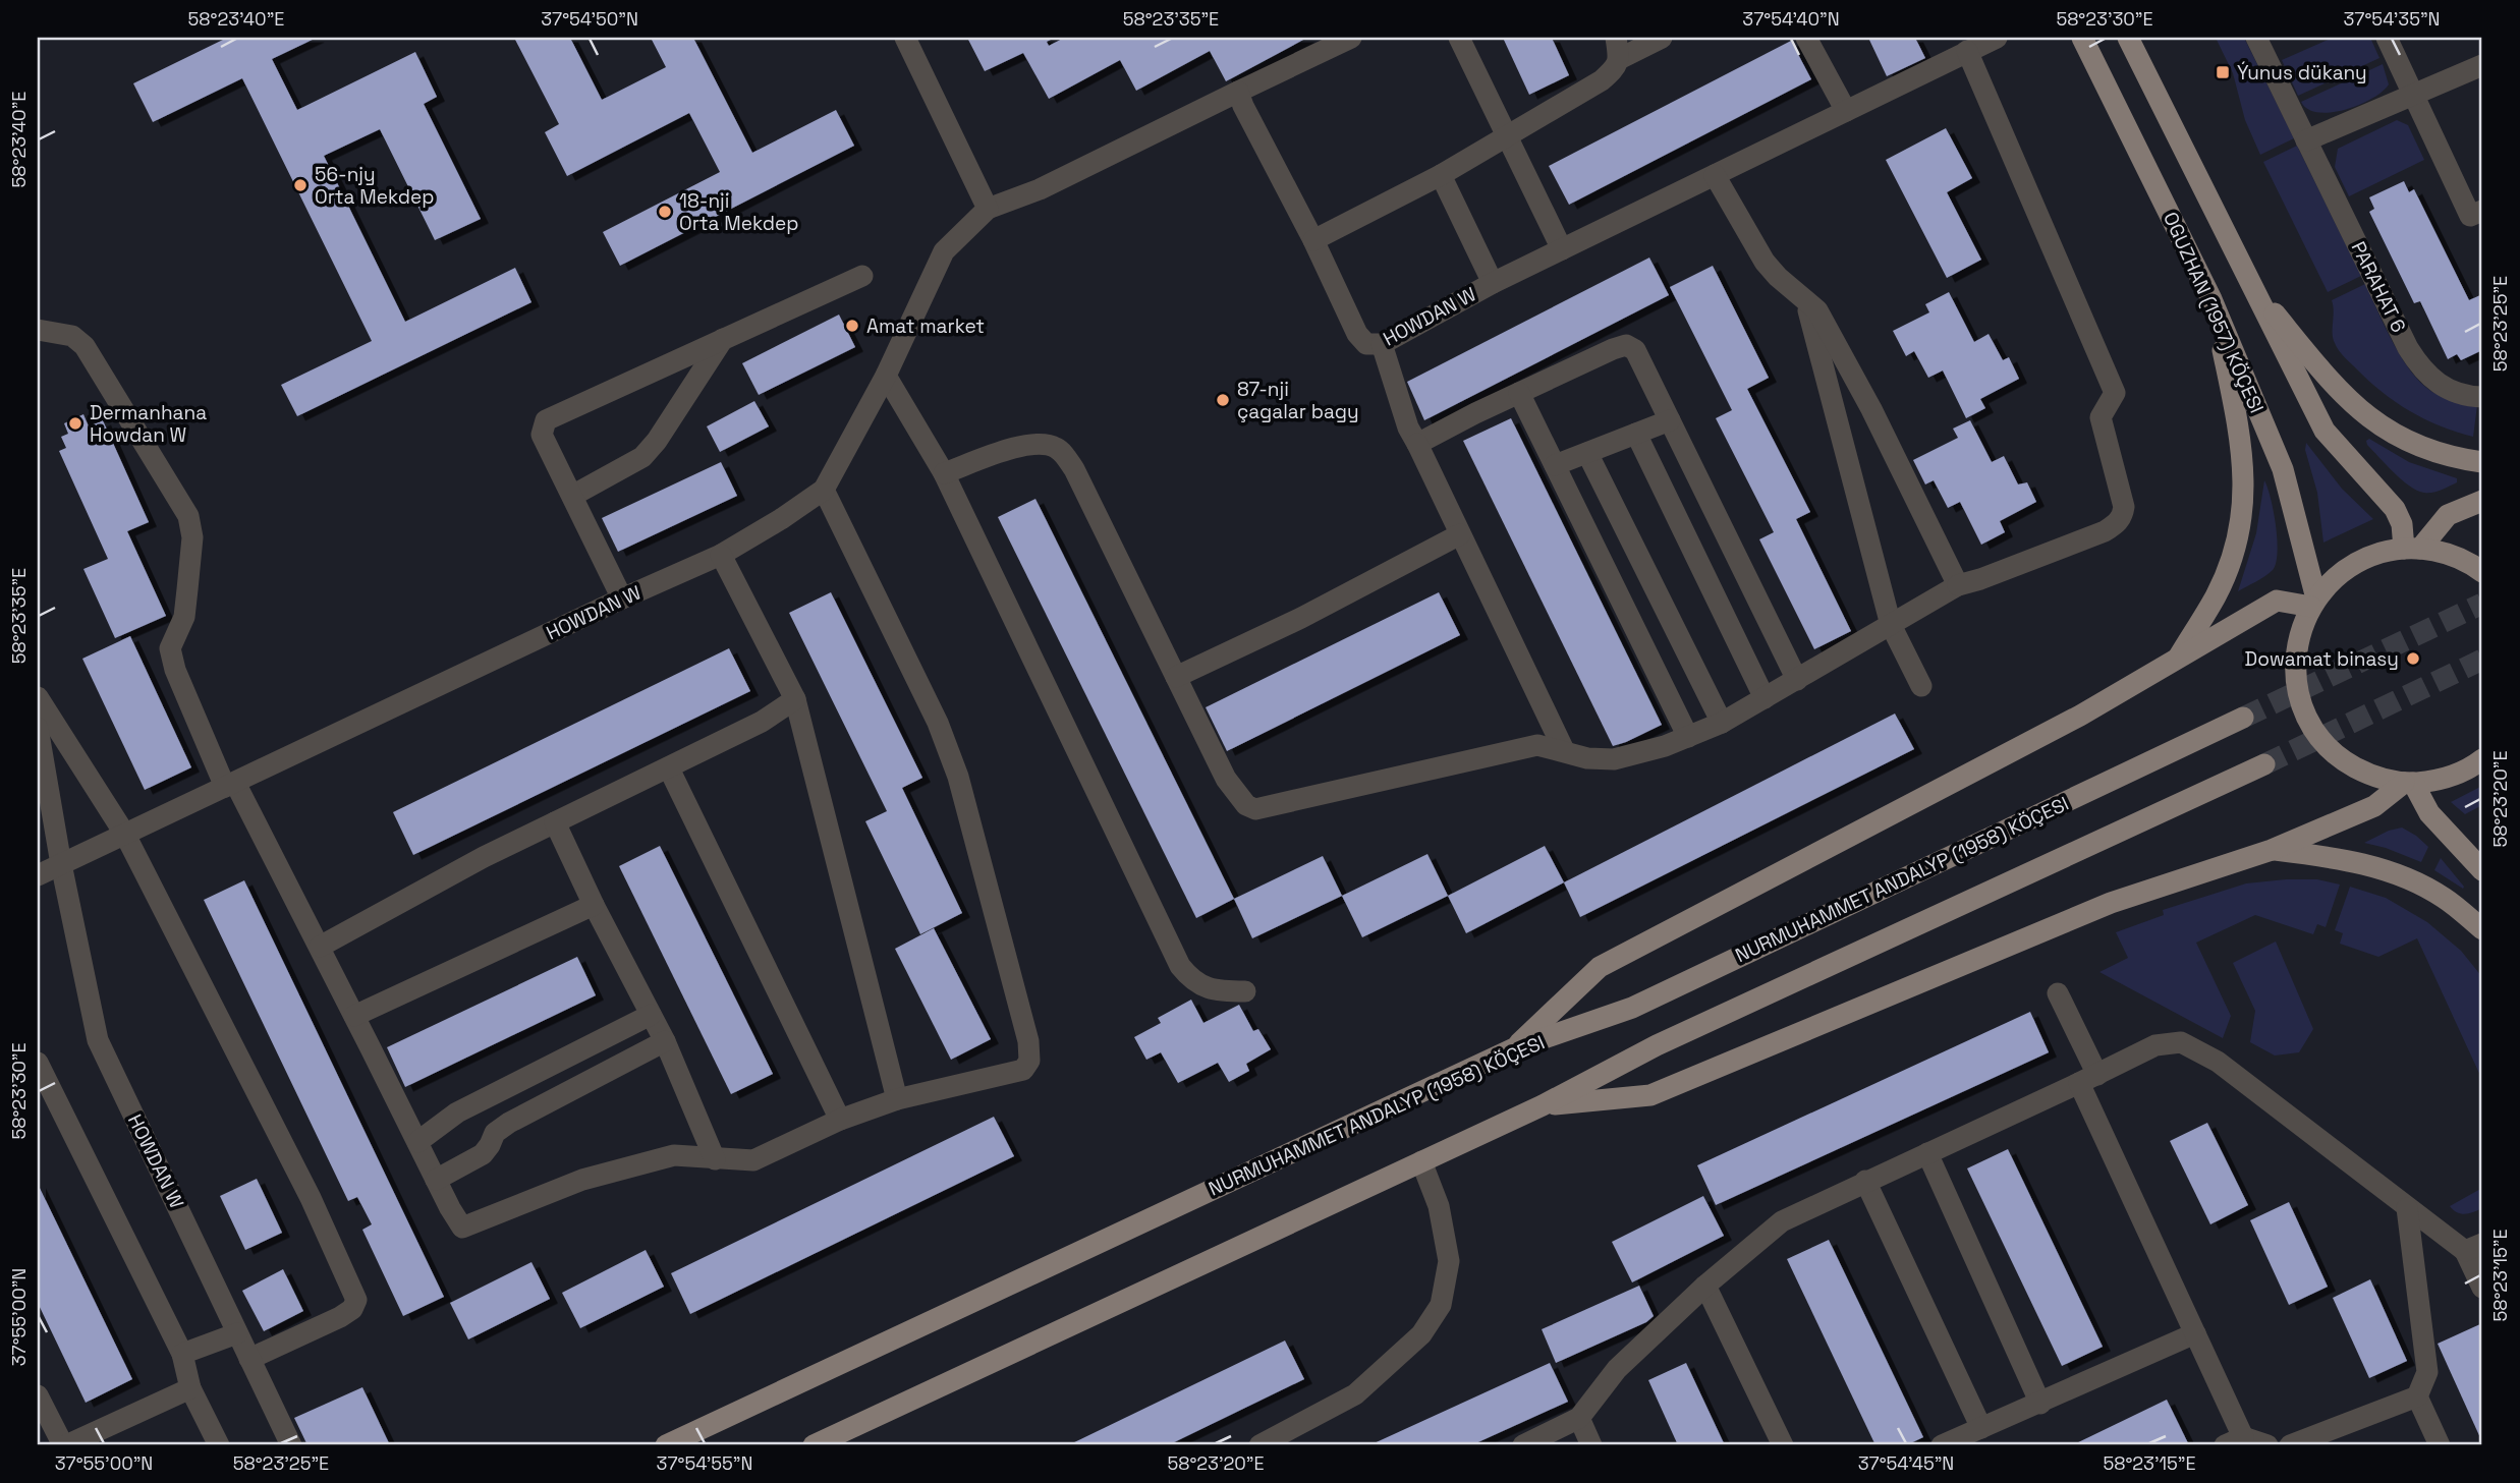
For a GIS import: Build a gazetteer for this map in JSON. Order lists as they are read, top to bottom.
{
  "streets": {
    "main road": ["OGUZHAN (1957) KÖÇESI", "NURMUHAMMET ANDALYP (1958) KÖÇESI"],
    "street": ["PARAHAT 6", "HOWDAN W"]
  },
  "places": {
    "transit": ["Ýunus dükany"],
    "other": [
      "56-njy Orta Mekdep",
      "18-nji Orta Mekdep",
      "Amat market",
      "87-nji çagalar bagy",
      "Dermanhana Howdan W",
      "Dowamat binasy"
    ]
  },
  "coordinates": [
    "58°23'40\"E",
    "37°54'50\"N",
    "58°23'35\"E",
    "37°54'40\"N",
    "58°23'30\"E",
    "37°54'35\"N",
    "58°23'25\"E",
    "58°23'20\"E",
    "58°23'15\"E",
    "37°55'00\"N",
    "37°54'55\"N",
    "37°54'45\"N"
  ]
}
